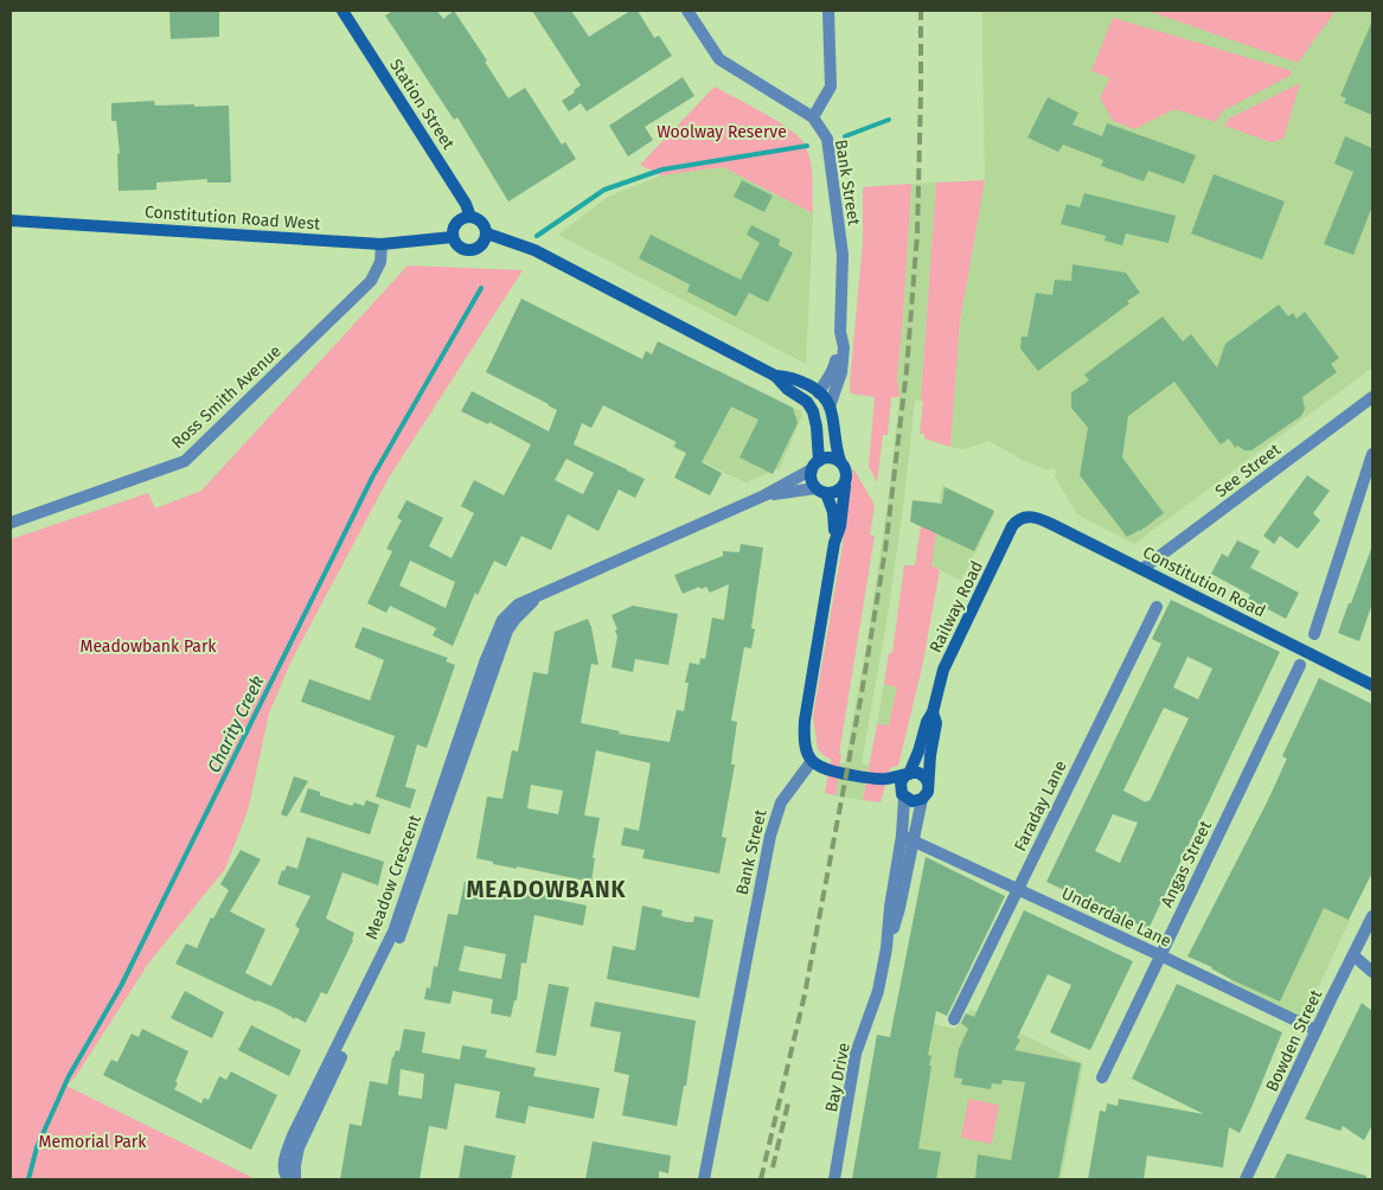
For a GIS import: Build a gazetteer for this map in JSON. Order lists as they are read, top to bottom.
{
  "streets": {
    "main road": [
      "Station Street",
      "Bank Street",
      "Constitution Road West",
      "Constitution Road",
      "Railway Road"
    ],
    "street": [
      "Ross Smith Avenue",
      "See Street",
      "Faraday Lane",
      "Angas Street",
      "Meadow Crescent",
      "Underdale Lane",
      "Bowden Street",
      "Bay Drive"
    ]
  },
  "crossings": [
    ["Station Street", "Constitution Road West"],
    ["Bank Street", "Meadow Crescent"],
    ["Constitution Road West", "Ross Smith Avenue"],
    ["See Street", "Constitution Road"],
    ["Constitution Road", "Railway Road"],
    ["Railway Road", "Bay Drive"],
    ["Faraday Lane", "Underdale Lane"],
    ["Angas Street", "Underdale Lane"],
    ["Underdale Lane", "Bowden Street"],
    ["Underdale Lane", "Bay Drive"]
  ],
  "districts": ["MEADOWBANK"],
  "water": ["Charity Creek"],
  "parks": ["Woolway Reserve", "Meadowbank Park", "Memorial Park"]
}
